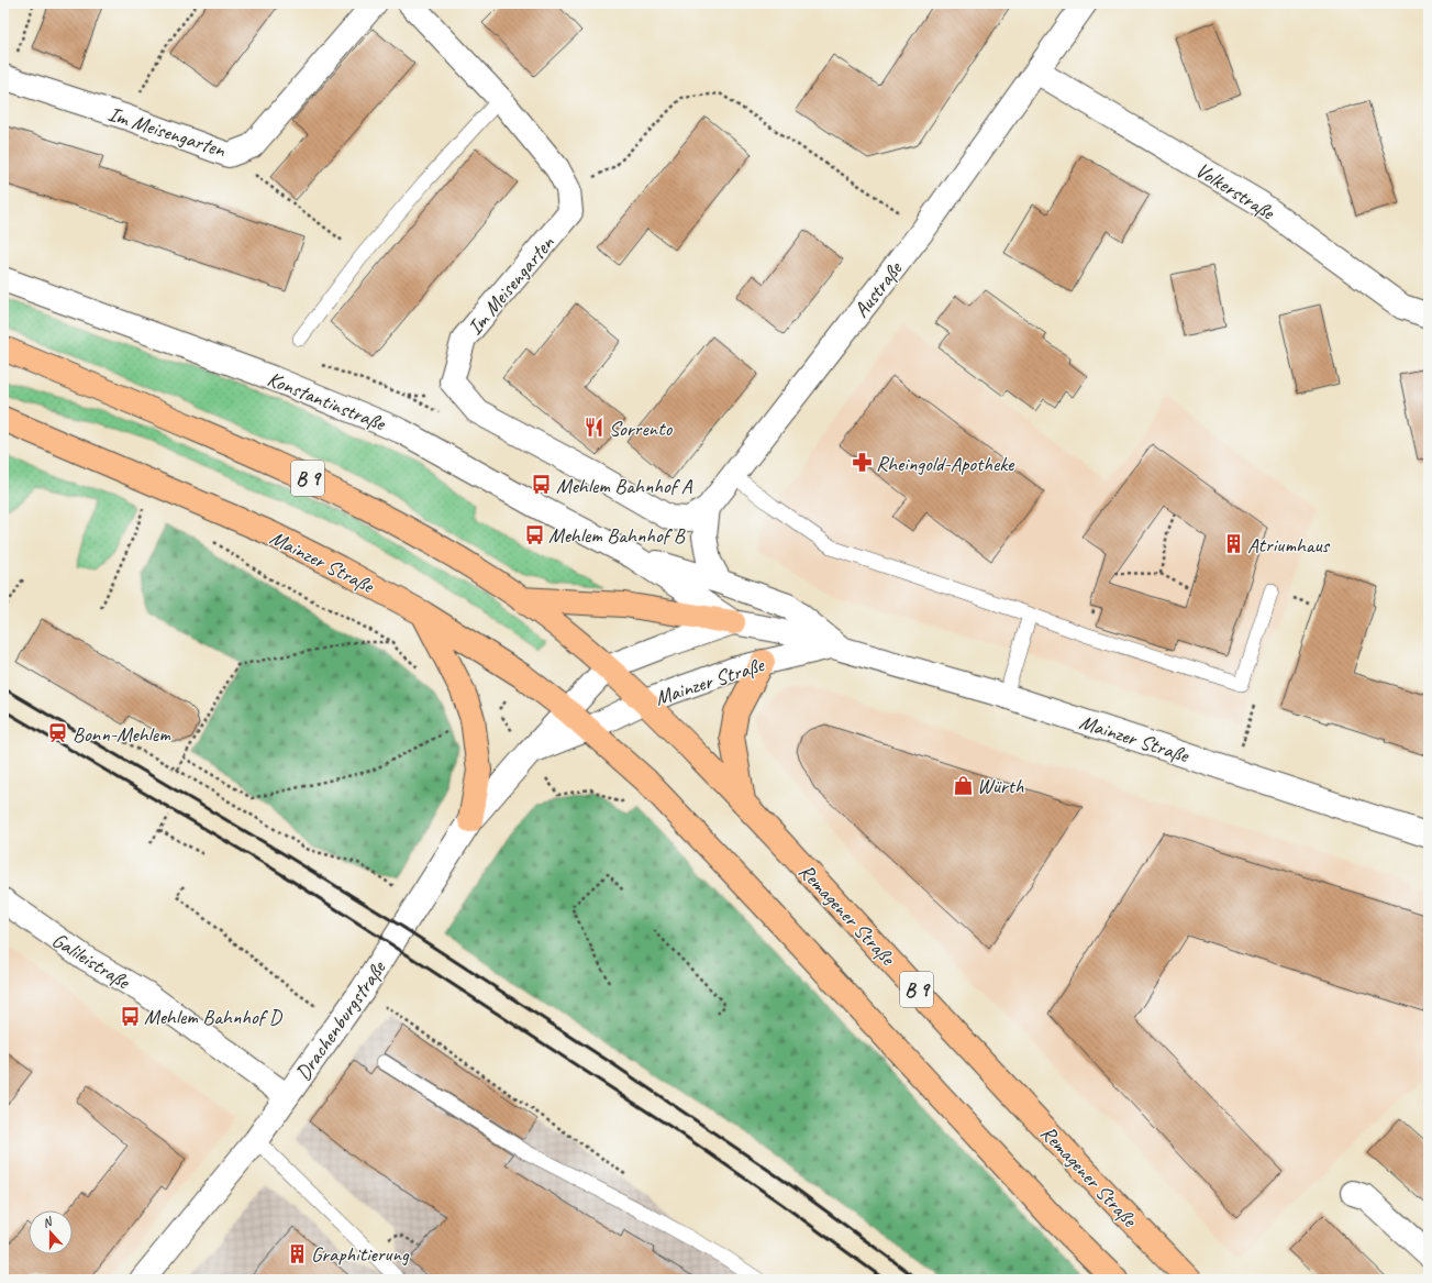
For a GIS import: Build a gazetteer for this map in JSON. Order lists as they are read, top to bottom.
{
  "streets": {
    "main road": ["B 9", "Mainzer Straße", "Remagener Straße"],
    "street": [
      "Im Meisengarten",
      "Volkerstraße",
      "Austraße",
      "Konstantinstraße",
      "Galileistraße",
      "Drachenburgstraße"
    ]
  },
  "crossings": [
    ["Im Meisengarten", "Austraße"],
    ["Volkerstraße", "Austraße"],
    ["Konstantinstraße", "Mainzer Straße"],
    ["B 9", "Mainzer Straße"],
    ["B 9", "Remagener Straße"],
    ["B 9", "Drachenburgstraße"],
    ["Mainzer Straße", "Remagener Straße"],
    ["Mainzer Straße", "Drachenburgstraße"],
    ["Galileistraße", "Drachenburgstraße"]
  ],
  "places": {
    "restaurant": ["Sorrento"],
    "pharmacy": ["Rheingold-Apotheke"],
    "bus stop": ["Mehlem Bahnhof A", "Mehlem Bahnhof B", "Mehlem Bahnhof D"],
    "building": ["Atriumhaus", "Graphitierung"],
    "station": ["Bonn-Mehlem"],
    "shop": ["Würth"]
  },
  "north": "top"
}
